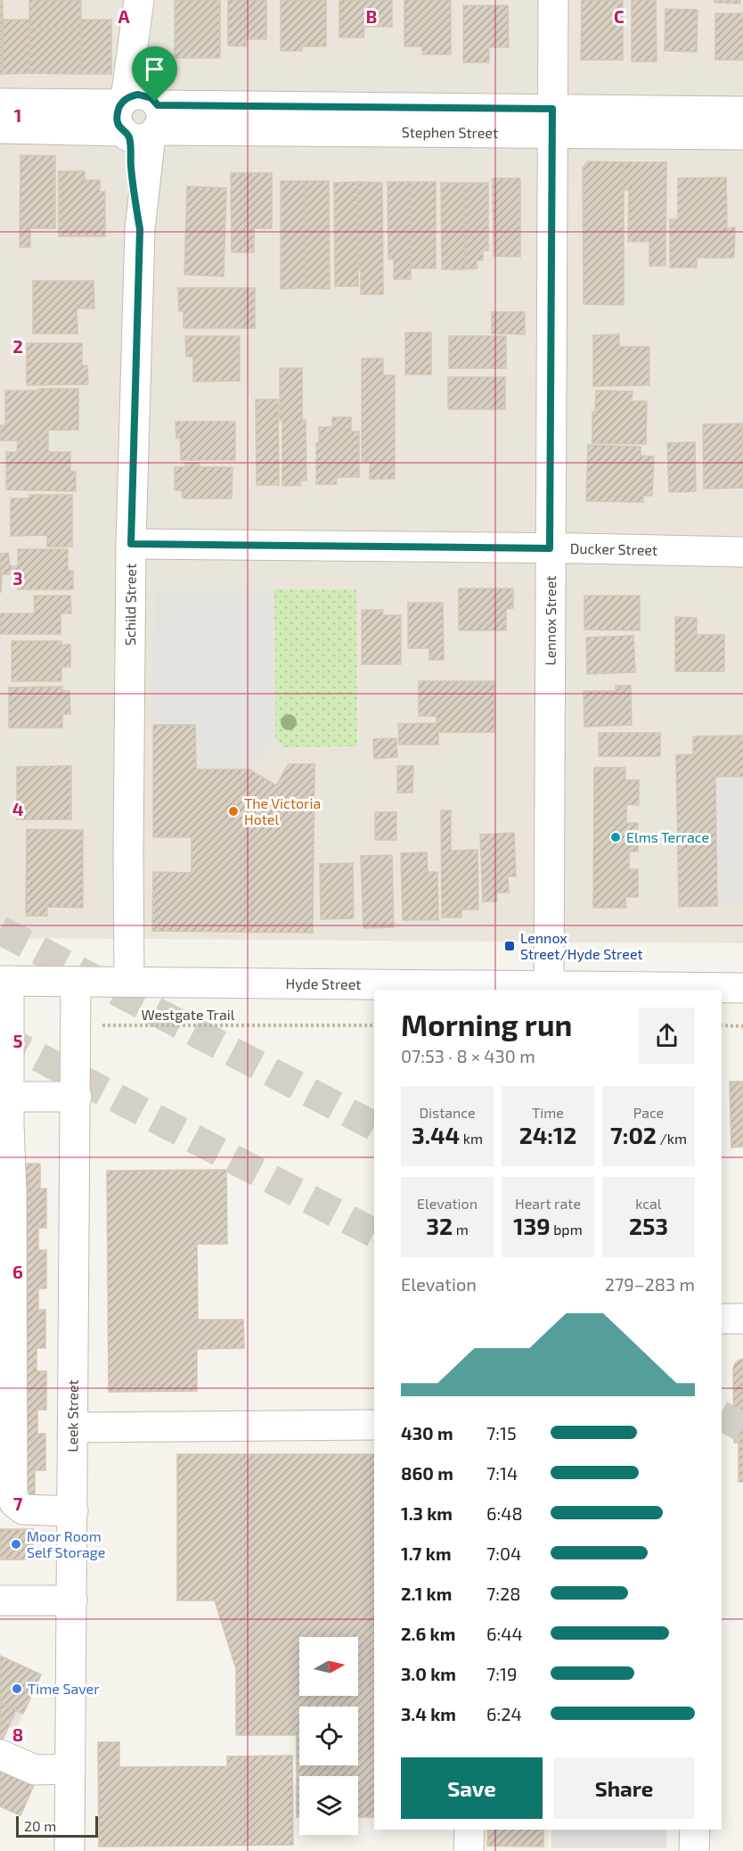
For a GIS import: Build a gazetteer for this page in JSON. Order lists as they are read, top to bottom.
{
  "streets": {
    "street": [
      "Stephen Street",
      "Ducker Street",
      "Schild Street",
      "Lennox Street",
      "Hyde Street",
      "Leek Street"
    ],
    "path": ["Westgate Trail"]
  },
  "crossings": [
    ["Stephen Street", "Schild Street"],
    ["Stephen Street", "Lennox Street"],
    ["Ducker Street", "Schild Street"],
    ["Ducker Street", "Lennox Street"],
    ["Schild Street", "Hyde Street"],
    ["Lennox Street", "Hyde Street"],
    ["Hyde Street", "Leek Street"],
    ["Westgate Trail", "Leek Street"]
  ],
  "places": {
    "other": [
      "The Victoria Hotel",
      "Elms Terrace",
      "Moor Room Self Storage",
      "Time Saver"
    ],
    "transit": ["Lennox Street/Hyde Street"]
  },
  "scale_bar": "20 m",
  "north": "right",
  "page": {
    "heading": ["Morning run", "07:53 · 8 × 430 m"],
    "stats": [
      ["Distance", "3.44 km"],
      ["Time", "24:12"],
      ["Pace", "7:02 /km"],
      ["Elevation", "32 m"],
      ["Heart rate", "139 bpm"],
      ["kcal", "253"]
    ],
    "chart": ["Elevation", "279–283 m"],
    "list": [
      {
        "name": "430 m",
        "note": "7:15"
      },
      {
        "name": "860 m",
        "note": "7:14"
      },
      {
        "name": "1.3 km",
        "note": "6:48"
      },
      {
        "name": "1.7 km",
        "note": "7:04"
      },
      {
        "name": "2.1 km",
        "note": "7:28"
      },
      {
        "name": "2.6 km",
        "note": "6:44"
      },
      {
        "name": "3.0 km",
        "note": "7:19"
      },
      {
        "name": "3.4 km",
        "note": "6:24"
      }
    ],
    "buttons": ["Save", "Share"],
    "scale": "20 m"
  },
  "grid": {
    "columns": ["A", "B", "C"],
    "rows": [
      "1",
      "2",
      "3",
      "4",
      "5",
      "6",
      "7",
      "8"
    ]
  }
}
